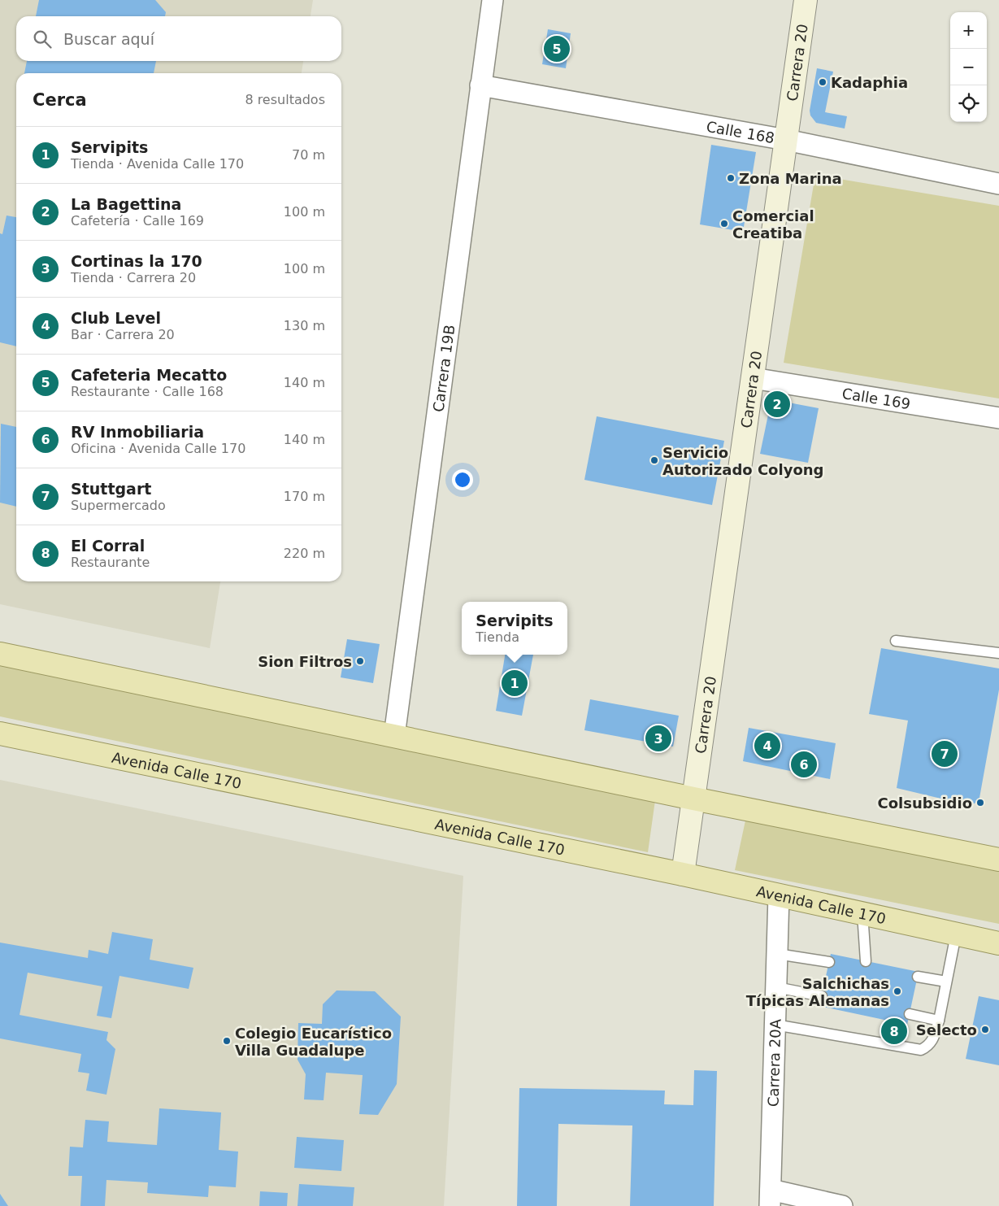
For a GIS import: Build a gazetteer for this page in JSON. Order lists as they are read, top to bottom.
{
  "streets": {
    "main road": ["Carrera 20", "Avenida Calle 170"],
    "street": [
      "Calle 168",
      "Carrera 19B",
      "Calle 169",
      "Carrera 20A"
    ]
  },
  "crossings": [
    ["Carrera 20", "Calle 168"],
    ["Carrera 20", "Calle 169"],
    ["Carrera 20", "Avenida Calle 170"],
    ["Calle 168", "Carrera 19B"],
    ["Avenida Calle 170", "Carrera 20A"]
  ],
  "places": [
    "Kadaphia",
    "Zona Marina",
    "Comercial Creatiba",
    "Servicio Autorizado Colyong",
    "Sion Filtros",
    "Colsubsidio",
    "Salchichas Típicas Alemanas",
    "Selecto",
    "Colegio Eucarístico Villa Guadalupe"
  ],
  "page": {
    "map_buttons": ["+", "−"],
    "search": "Buscar aquí",
    "pins": [
      "5",
      "2",
      "1",
      "3",
      "4",
      "7",
      "6",
      "8"
    ],
    "heading": ["Cerca", "8 resultados"],
    "list": [
      {
        "mark": "1",
        "name": "Servipits",
        "note": "Tienda · Avenida Calle 170",
        "value": "70 m"
      },
      {
        "mark": "2",
        "name": "La Bagettina",
        "note": "Cafetería · Calle 169",
        "value": "100 m"
      },
      {
        "mark": "3",
        "name": "Cortinas la 170",
        "note": "Tienda · Carrera 20",
        "value": "100 m"
      },
      {
        "mark": "4",
        "name": "Club Level",
        "note": "Bar · Carrera 20",
        "value": "130 m"
      },
      {
        "mark": "5",
        "name": "Cafeteria Mecatto",
        "note": "Restaurante · Calle 168",
        "value": "140 m"
      },
      {
        "mark": "6",
        "name": "RV Inmobiliaria",
        "note": "Oficina · Avenida Calle 170",
        "value": "140 m"
      },
      {
        "mark": "7",
        "name": "Stuttgart",
        "note": "Supermercado",
        "value": "170 m"
      },
      {
        "mark": "8",
        "name": "El Corral",
        "note": "Restaurante",
        "value": "220 m"
      }
    ],
    "popup": ["Servipits", "Tienda"]
  }
}
